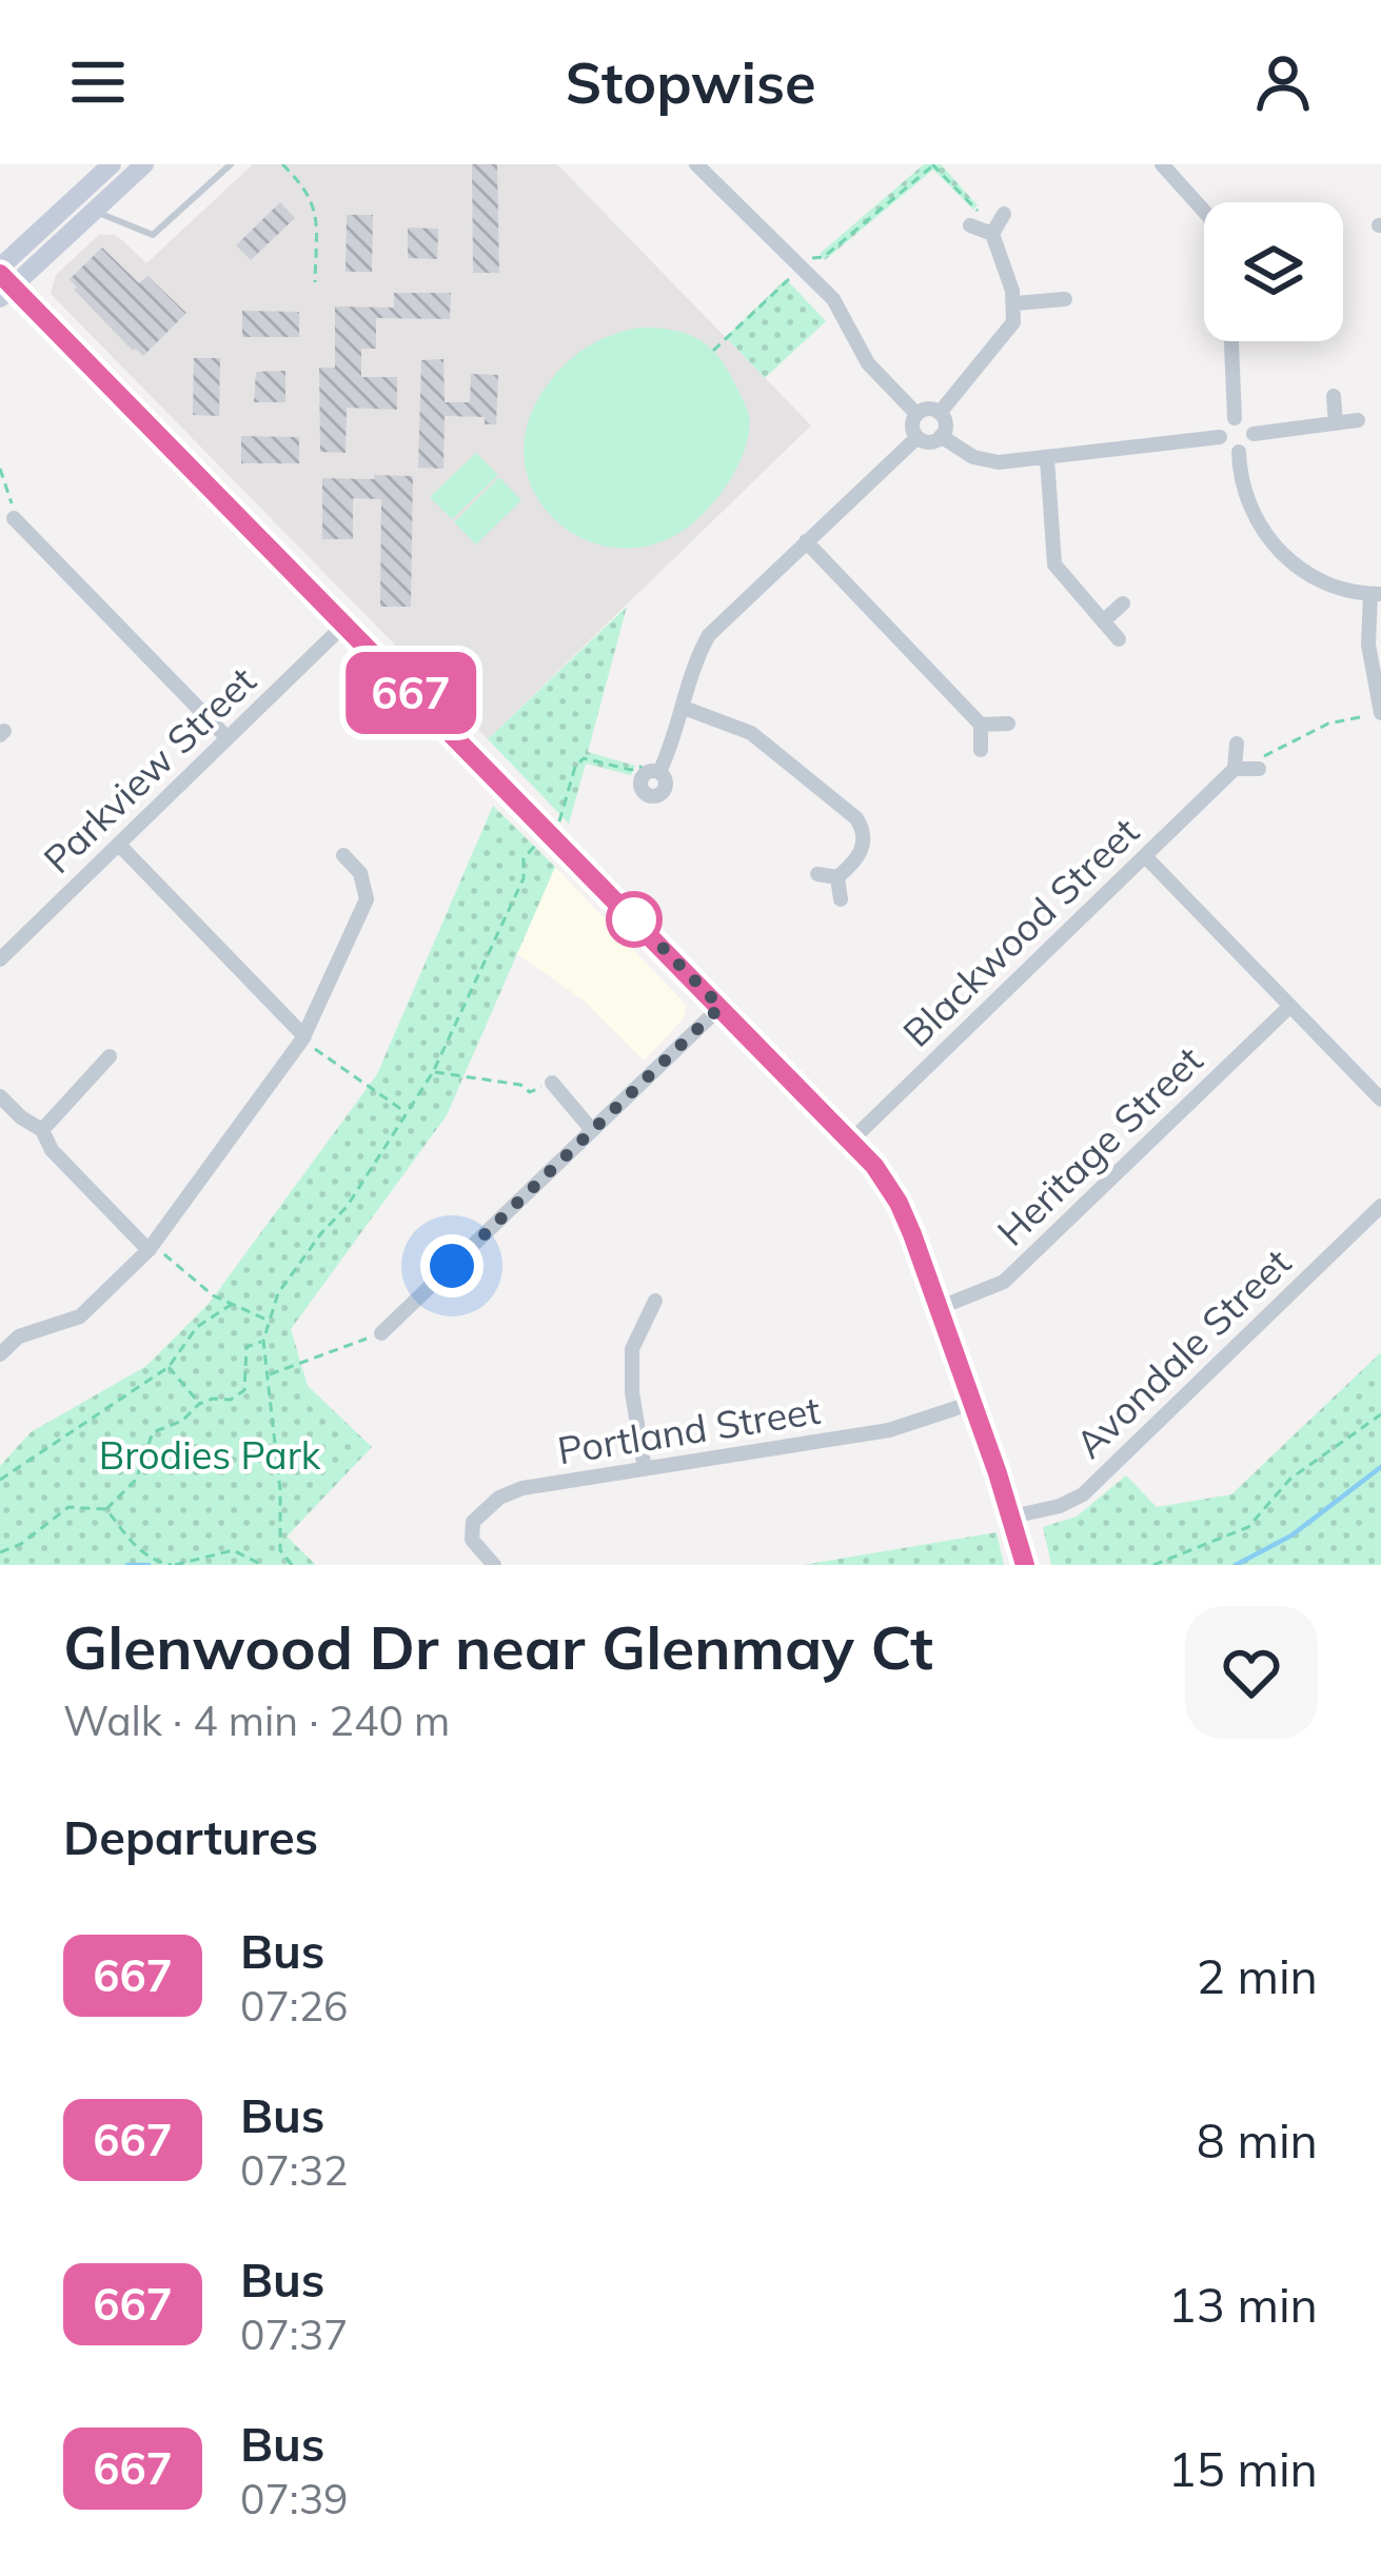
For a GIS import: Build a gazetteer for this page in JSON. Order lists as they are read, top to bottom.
{
  "streets": {
    "street": [
      "Parkview Street",
      "Blackwood Street",
      "Heritage Street",
      "Avondale Street",
      "Portland Street"
    ]
  },
  "parks": ["Brodies Park"],
  "lines": ["bus line 667"],
  "page": {
    "header": "Stopwise",
    "on_map": "667",
    "heading": [
      ["Glenwood Dr near Glenmay Ct", "Walk · 4 min · 240 m"],
      "Departures"
    ],
    "list": [
      {
        "mark": "667",
        "name": "Bus",
        "note": "07:26",
        "value": "2 min"
      },
      {
        "mark": "667",
        "name": "Bus",
        "note": "07:32",
        "value": "8 min"
      },
      {
        "mark": "667",
        "name": "Bus",
        "note": "07:37",
        "value": "13 min"
      },
      {
        "mark": "667",
        "name": "Bus",
        "note": "07:39",
        "value": "15 min"
      }
    ]
  }
}
